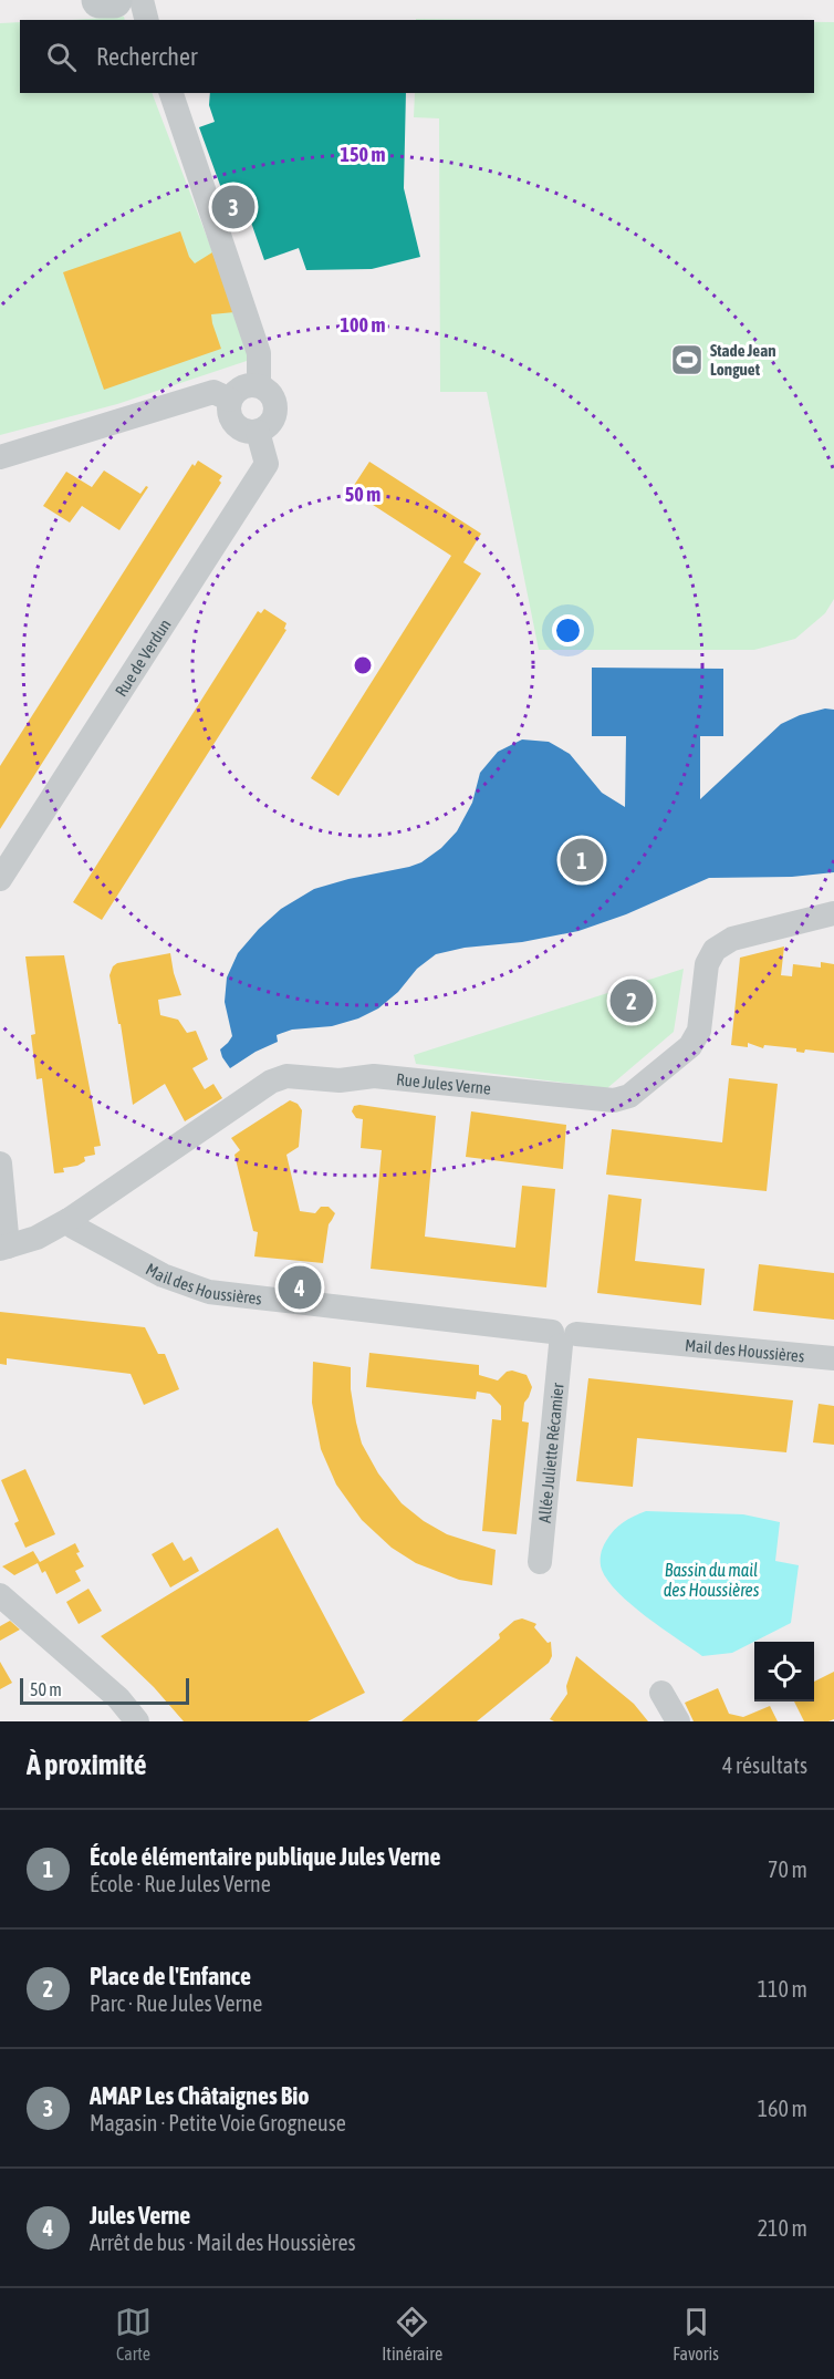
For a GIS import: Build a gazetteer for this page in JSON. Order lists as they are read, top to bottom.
{
  "streets": {
    "street": [
      "Rue de Verdun",
      "Rue Jules Verne",
      "Mail des Houssières",
      "Allée Juliette Récamier"
    ]
  },
  "crossings": [
    ["Rue Jules Verne", "Mail des Houssières"],
    ["Mail des Houssières", "Allée Juliette Récamier"]
  ],
  "water": ["Bassin du mail des Houssières"],
  "places": {
    "sports": ["Stade Jean Longuet"]
  },
  "scale_bar": "50 m",
  "page": {
    "search": "Rechercher",
    "pins": [
      "3",
      "1",
      "2",
      "4"
    ],
    "scale": "50 m",
    "heading": ["À proximité", "4 résultats"],
    "list": [
      {
        "mark": "1",
        "name": "École élémentaire publique Jules Verne",
        "note": "École · Rue Jules Verne",
        "value": "70 m"
      },
      {
        "mark": "2",
        "name": "Place de l'Enfance",
        "note": "Parc · Rue Jules Verne",
        "value": "110 m"
      },
      {
        "mark": "3",
        "name": "AMAP Les Châtaignes Bio",
        "note": "Magasin · Petite Voie Grogneuse",
        "value": "160 m"
      },
      {
        "mark": "4",
        "name": "Jules Verne",
        "note": "Arrêt de bus · Mail des Houssières",
        "value": "210 m"
      }
    ],
    "nav": ["Carte", "Itinéraire", "Favoris"]
  },
  "rings": ["150 m", "100 m", "50 m"]
}
